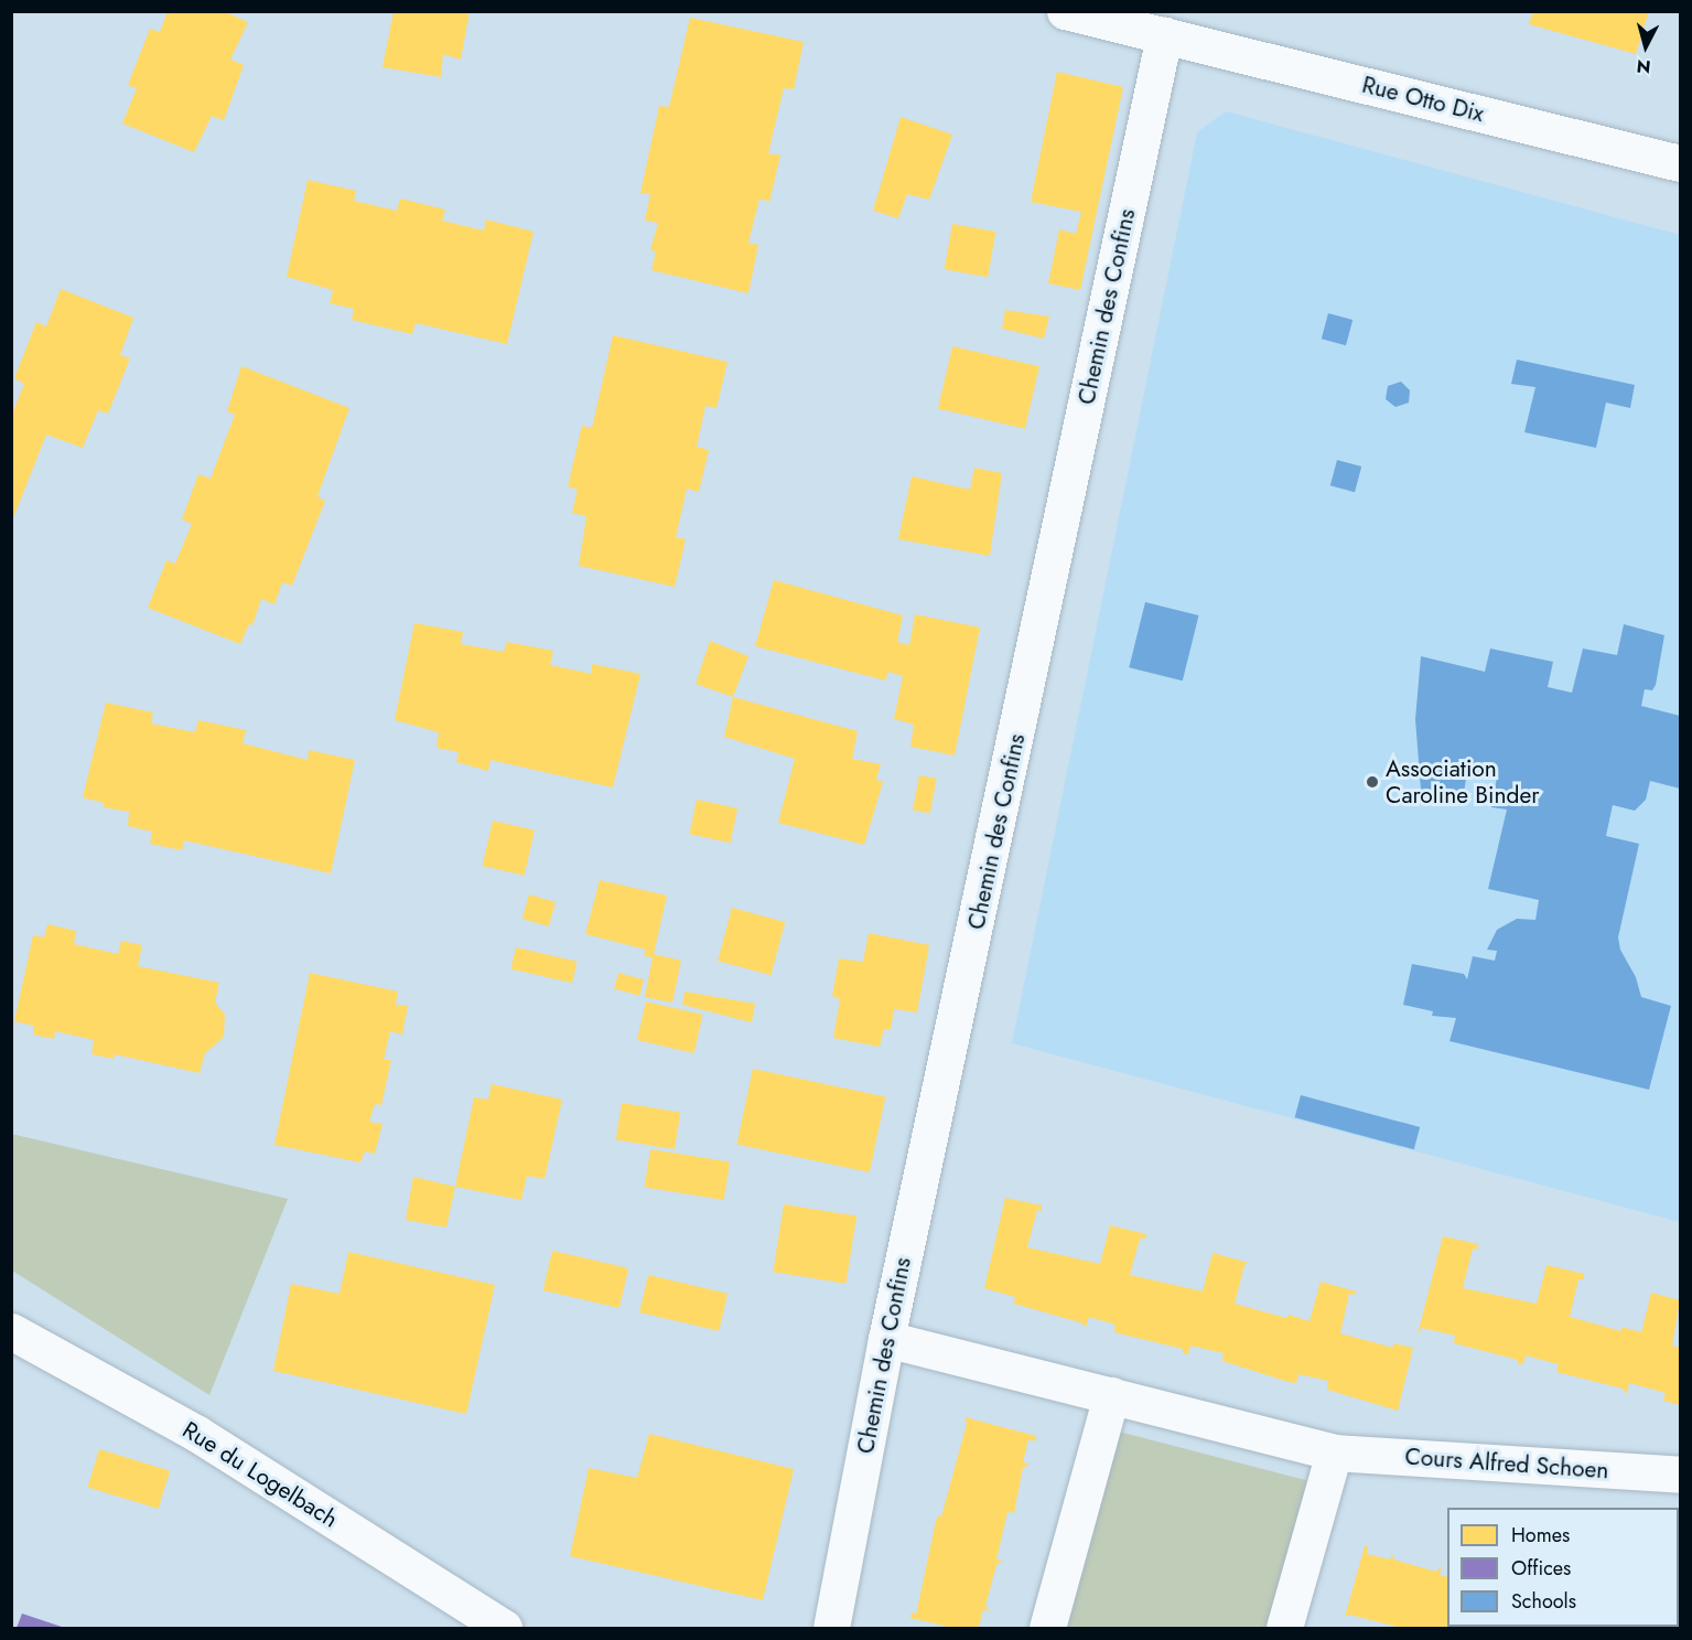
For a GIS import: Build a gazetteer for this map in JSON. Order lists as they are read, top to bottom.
{
  "streets": {
    "street": [
      "Rue Otto Dix",
      "Chemin des Confins",
      "Cours Alfred Schoen",
      "Rue du Logelbach"
    ]
  },
  "crossings": [
    ["Rue Otto Dix", "Chemin des Confins"],
    ["Chemin des Confins", "Cours Alfred Schoen"]
  ],
  "places": ["Association Caroline Binder"],
  "legend": ["Homes", "Offices", "Schools"],
  "north": "bottom"
}
